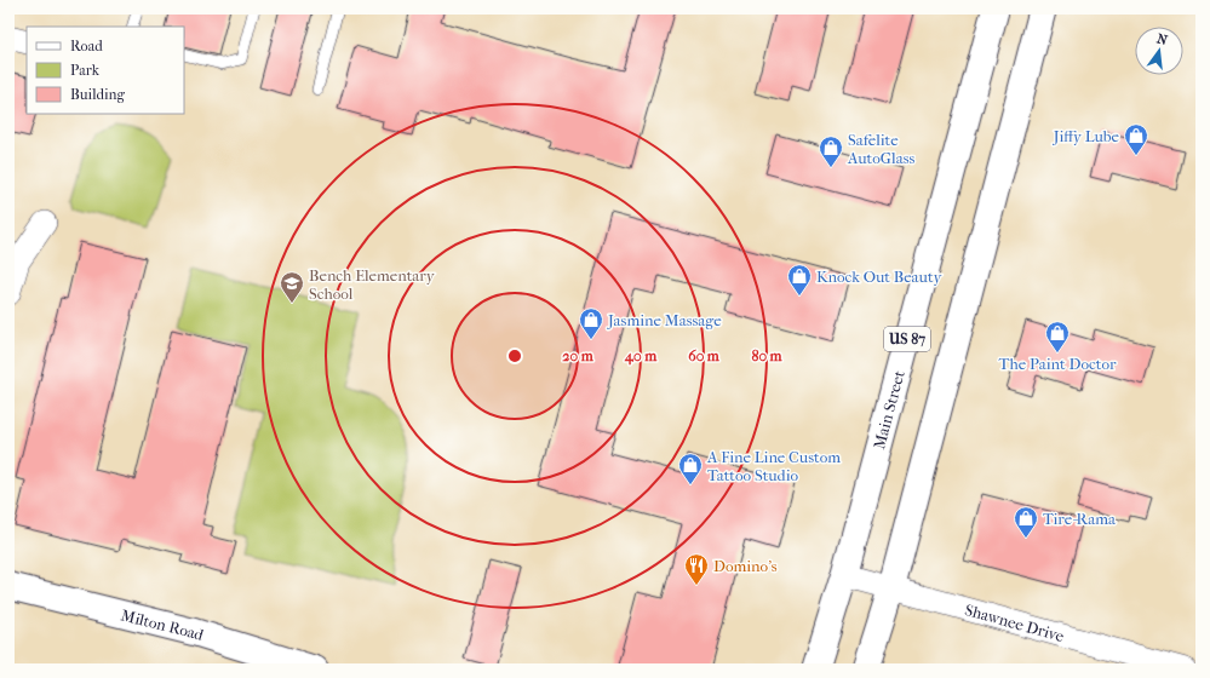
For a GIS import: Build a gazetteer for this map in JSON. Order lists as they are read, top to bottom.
{
  "streets": {
    "main road": ["US 87", "Main Street", "Milton Road"],
    "street": ["Shawnee Drive"]
  },
  "crossings": [
    ["US 87", "Shawnee Drive"],
    ["Main Street", "Shawnee Drive"]
  ],
  "places": {
    "shop": [
      "Jiffy Lube",
      "Safelite AutoGlass",
      "Knock Out Beauty",
      "Jasmine Massage",
      "The Paint Doctor",
      "A Fine Line Custom Tattoo Studio",
      "Tire-Rama"
    ],
    "school or university": ["Bench Elementary School"],
    "restaurant": ["Domino's"]
  },
  "legend": ["Road", "Park", "Building"],
  "north": "top",
  "rings": [
    "20 m",
    "40 m",
    "60 m",
    "80 m"
  ]
}
